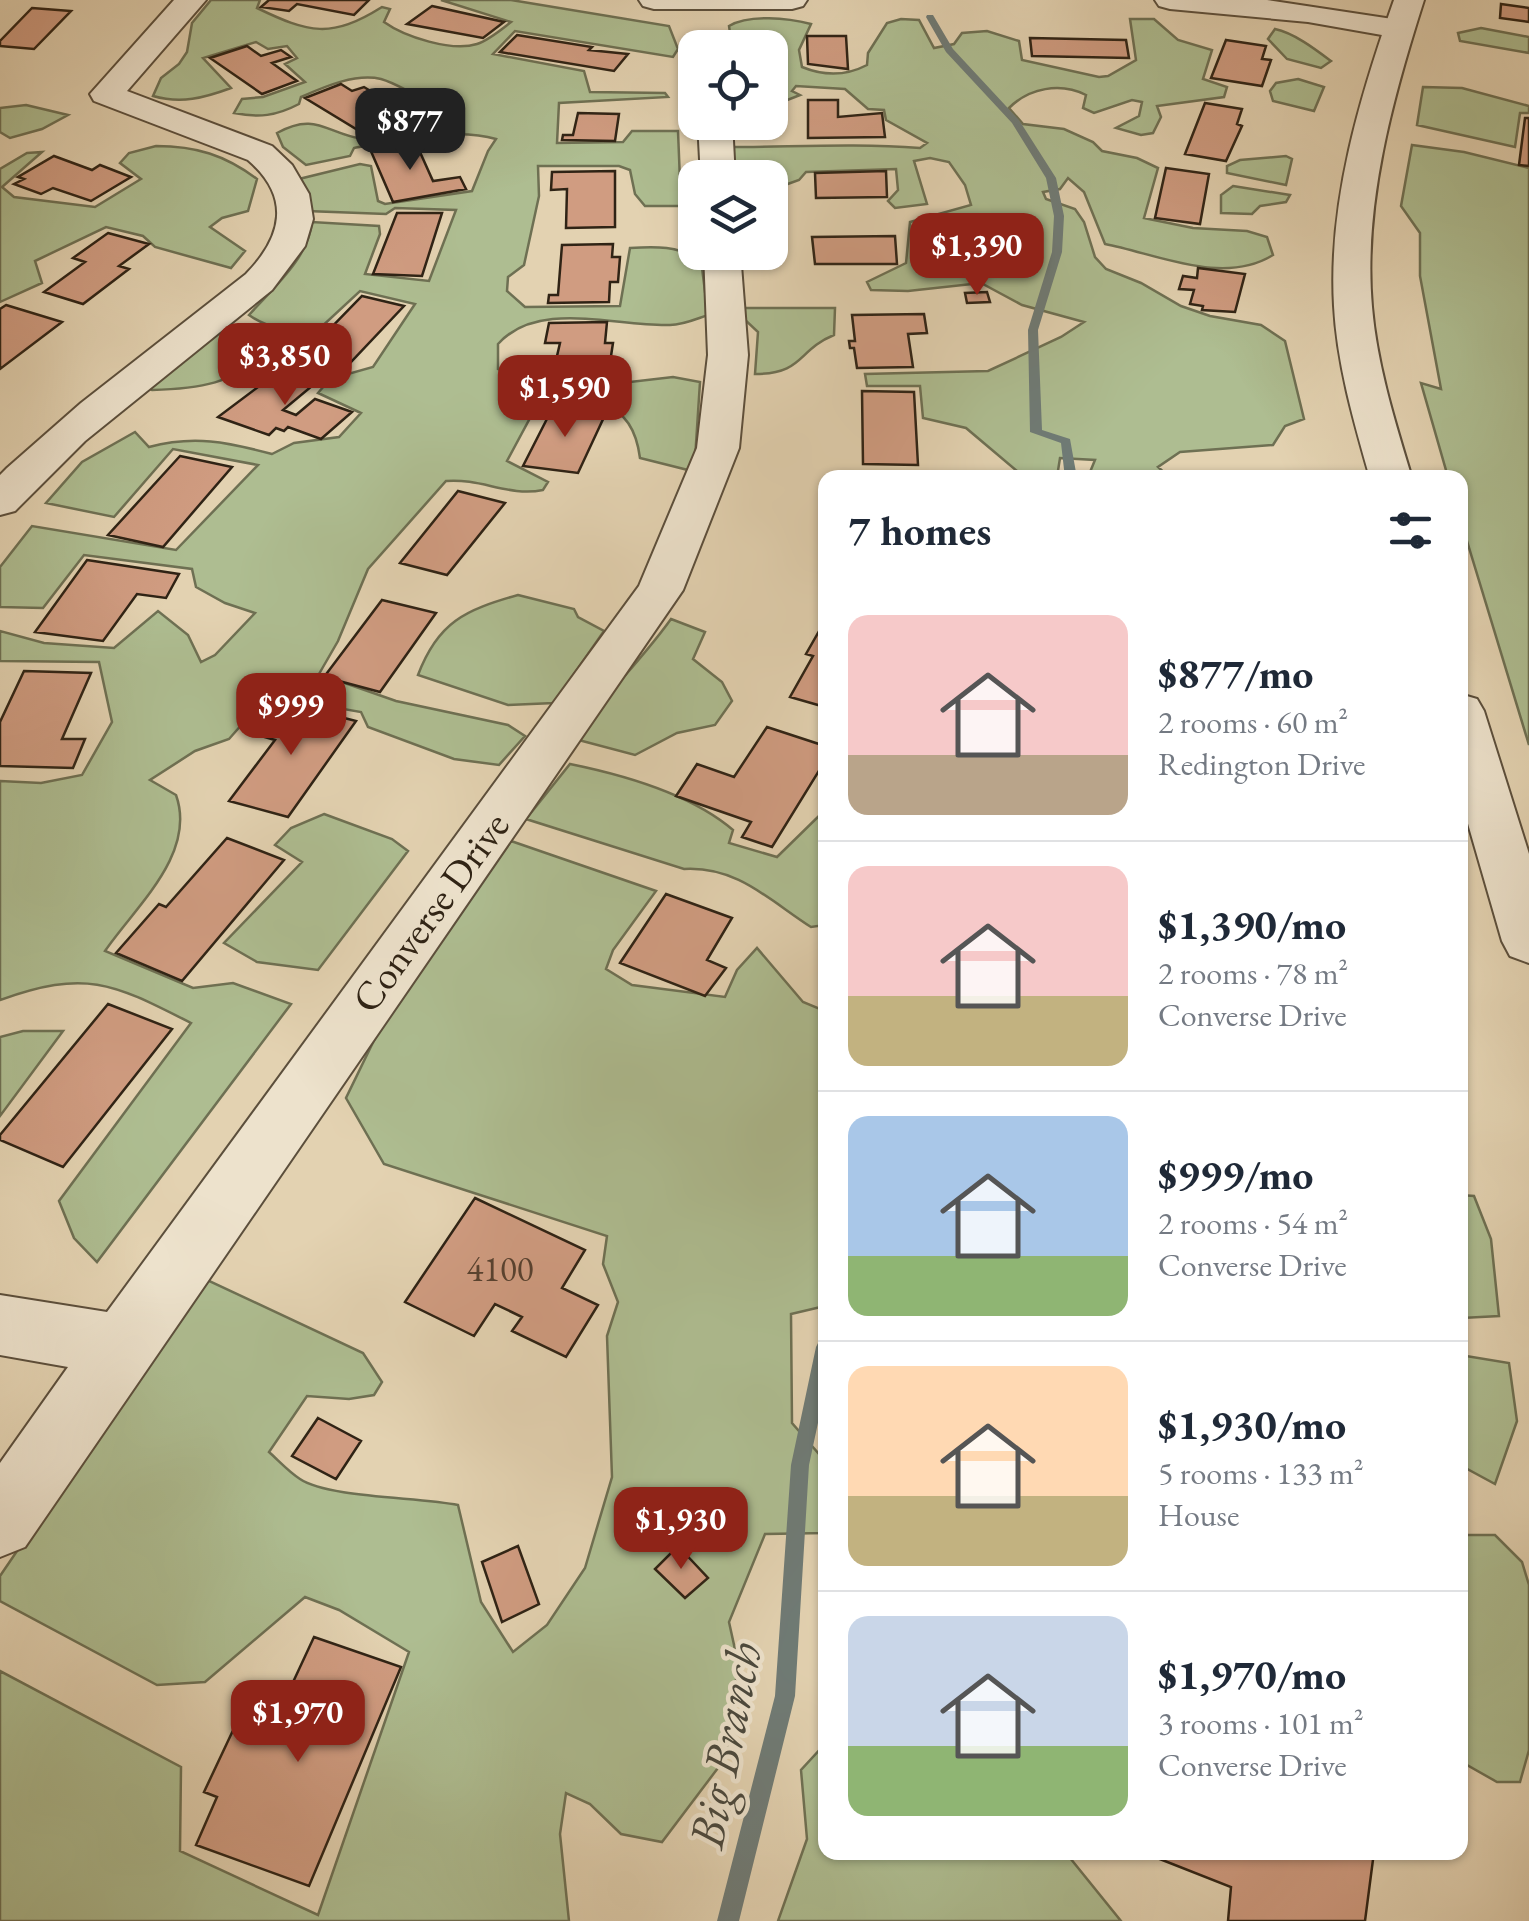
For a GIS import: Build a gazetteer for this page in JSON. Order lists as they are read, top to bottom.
{
  "streets": {
    "street": ["Converse Drive"]
  },
  "water": ["Big Branch"],
  "house_numbers": ["4100"],
  "page": {
    "price": [
      "$877",
      "$1,390",
      "$3,850",
      "$1,590",
      "$999",
      "$1,930",
      "$1,970"
    ],
    "heading": "7 homes",
    "list": [
      {
        "name": "$877/mo",
        "note": "2 rooms · 60 m² · Redington Drive"
      },
      {
        "name": "$1,390/mo",
        "note": "2 rooms · 78 m² · Converse Drive"
      },
      {
        "name": "$999/mo",
        "note": "2 rooms · 54 m² · Converse Drive"
      },
      {
        "name": "$1,930/mo",
        "note": "5 rooms · 133 m² · House"
      },
      {
        "name": "$1,970/mo",
        "note": "3 rooms · 101 m² · Converse Drive"
      }
    ]
  }
}
